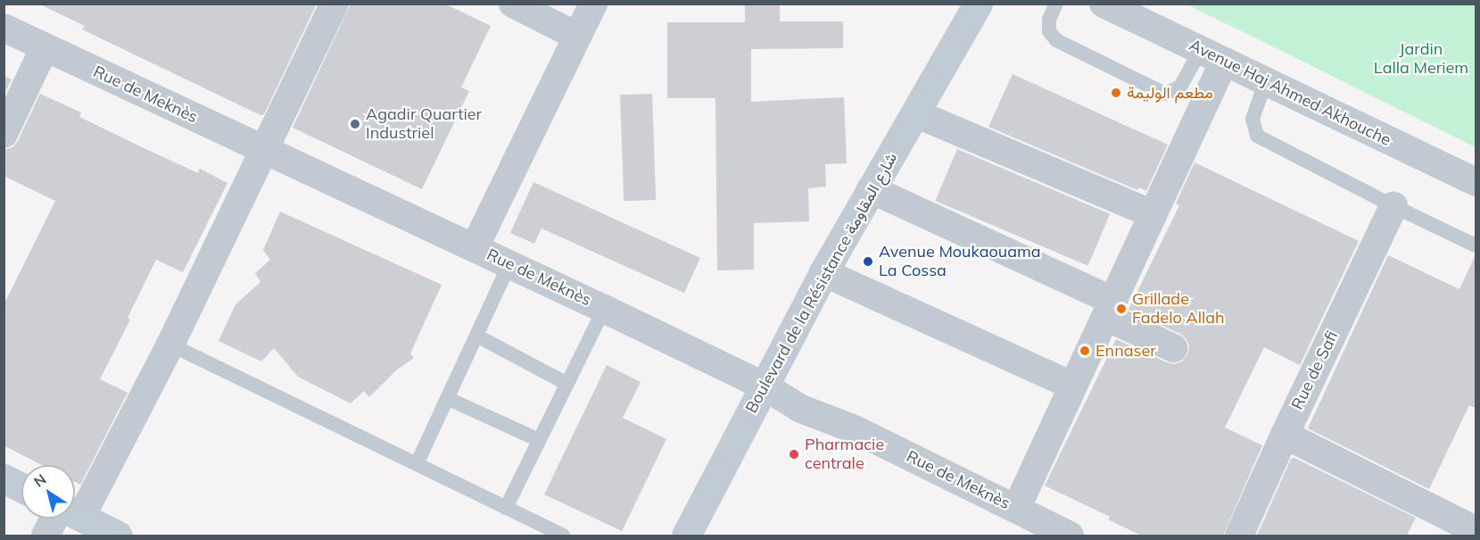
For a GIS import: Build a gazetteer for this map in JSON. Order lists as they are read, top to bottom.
{
  "streets": {
    "street": [
      "Avenue Haj Ahmed Akhouche",
      "Rue de Meknès",
      "Boulevard de la Résistance شارع المقاومة",
      "Rue de Safi"
    ]
  },
  "crossings": [
    ["Rue de Meknès", "Boulevard de la Résistance شارع المقاومة"]
  ],
  "parks": ["Jardin Lalla Meriem"],
  "places": [
    "مطعم الوليمة",
    "Agadir Quartier Industriel",
    "Avenue Moukaouama La Cossa",
    "Grillade Fadelo Allah",
    "Ennaser",
    "Pharmacie centrale"
  ],
  "north": "top left"
}
